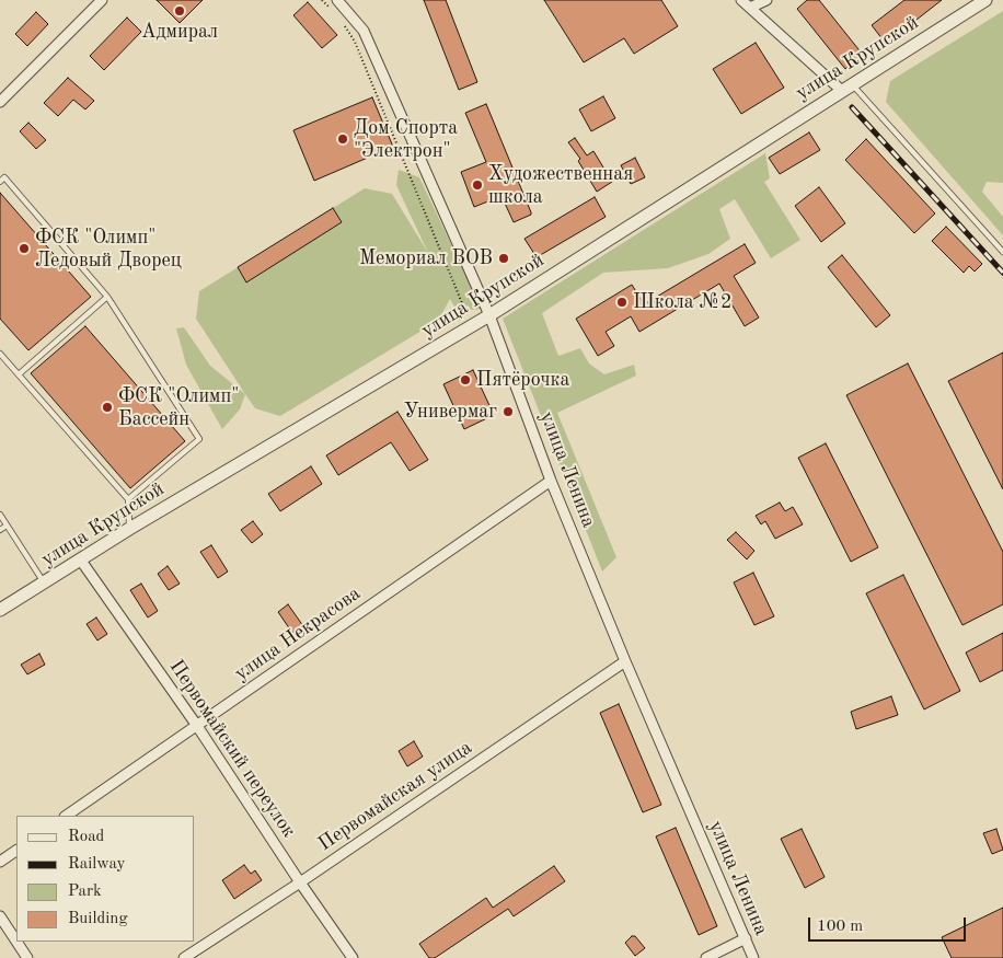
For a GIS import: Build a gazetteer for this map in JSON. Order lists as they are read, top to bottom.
{
  "streets": {
    "street": [
      "улица Крупской",
      "улица Ленина",
      "улица Некрасова",
      "Первомайский переулок",
      "Первомайская улица"
    ]
  },
  "crossings": [
    ["улица Крупской", "улица Ленина"],
    ["улица Крупской", "Первомайский переулок"],
    ["улица Ленина", "улица Некрасова"],
    ["улица Ленина", "Первомайская улица"],
    ["улица Некрасова", "Первомайский переулок"],
    ["Первомайский переулок", "Первомайская улица"]
  ],
  "places": [
    "Адмирал",
    "Дом Спорта \"Электрон\"",
    "Художественная школа",
    "ФСК \"Олимп\" Ледовый Дворец",
    "Мемориал ВОВ",
    "Школа №2",
    "Пятёрочка",
    "ФСК \"Олимп\" Бассейн",
    "Универмаг"
  ],
  "legend": [
    "Road",
    "Railway",
    "Park",
    "Building"
  ],
  "scale_bar": "100 m"
}
